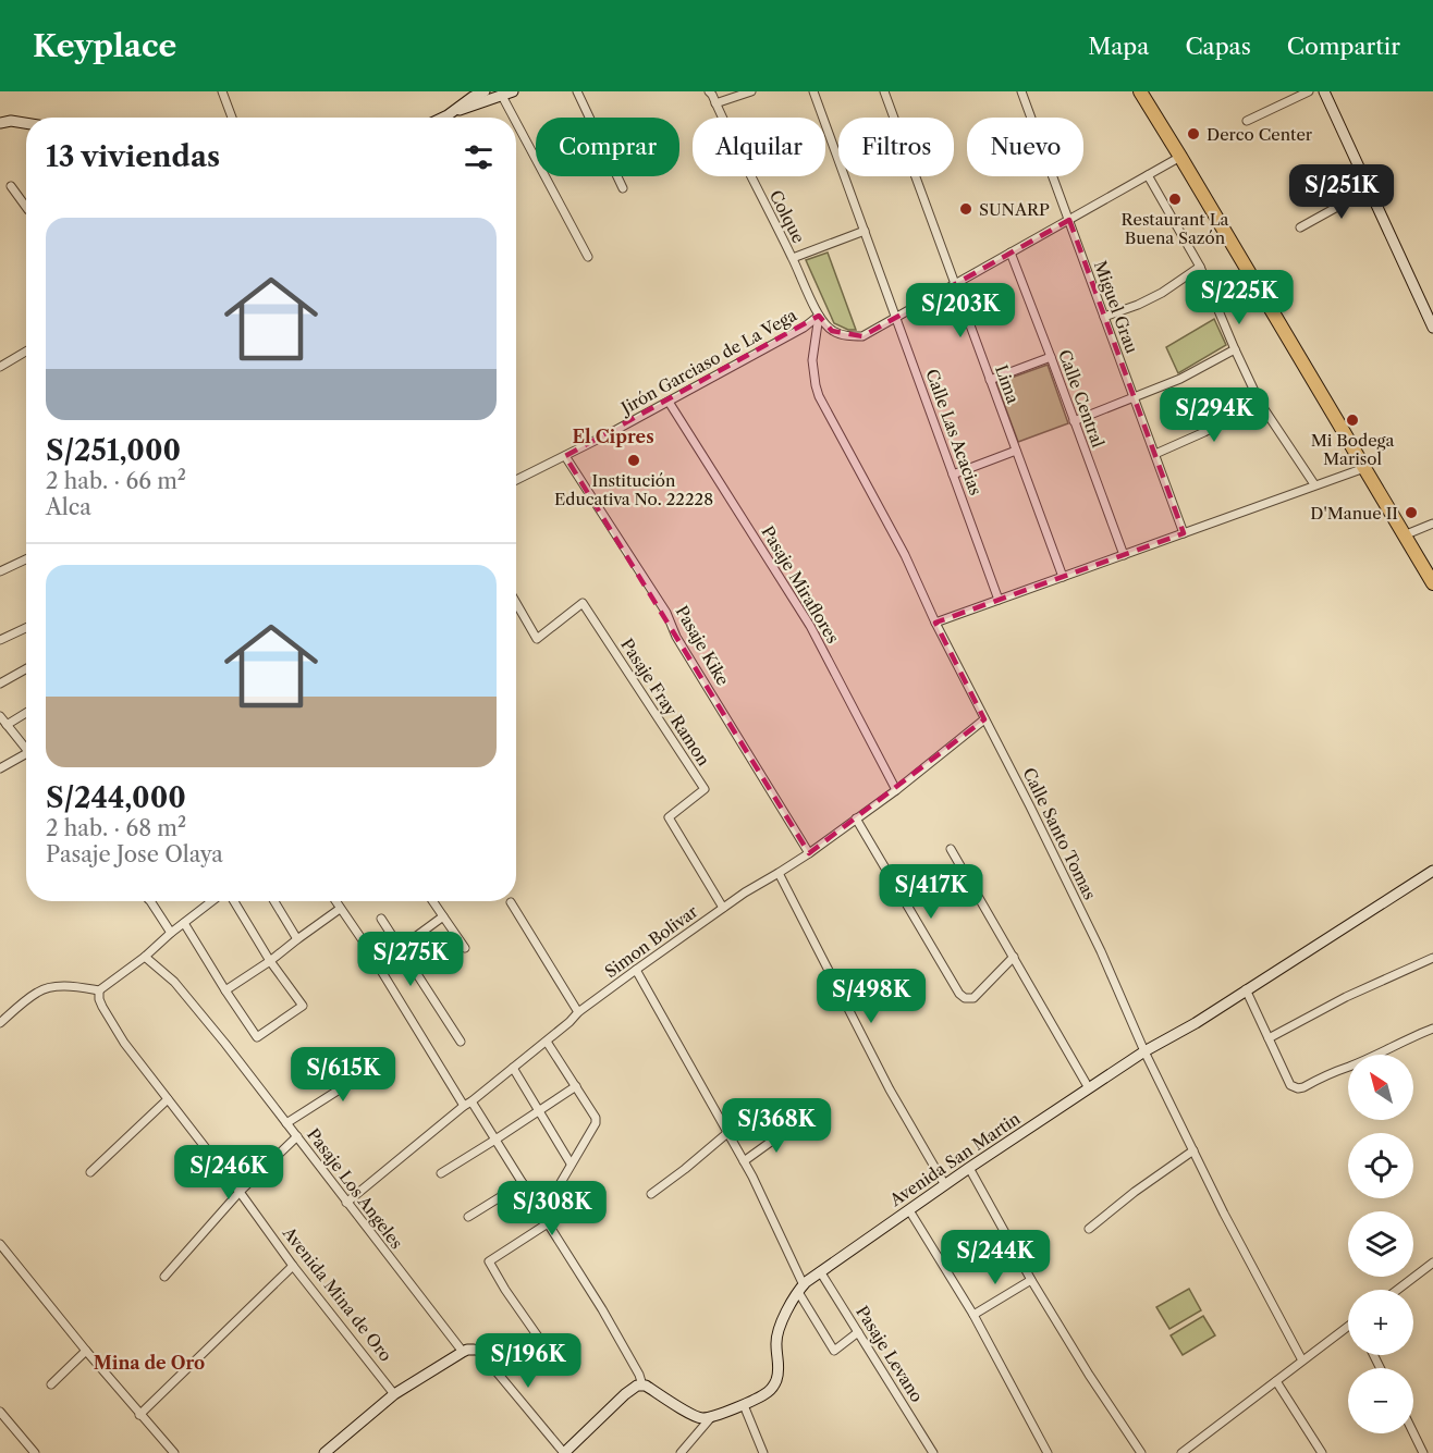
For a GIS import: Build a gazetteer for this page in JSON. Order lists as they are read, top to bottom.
{
  "streets": {
    "street": [
      "Colque",
      "Miguel Grau",
      "Jirón Garciaso de La Vega",
      "Lima",
      "Calle Central",
      "Calle Las Acacias",
      "Pasaje Miraflores",
      "Pasaje Kike",
      "Pasaje Fray Ramon",
      "Calle Santo Tomas",
      "Simon Bolivar",
      "Avenida San Martin",
      "Pasaje Los Angeles",
      "Avenida Mina de Oro",
      "Pasaje Levano"
    ]
  },
  "crossings": [
    ["Colque", "Jirón Garciaso de La Vega"],
    ["Colque", "Calle Santo Tomas"],
    ["Jirón Garciaso de La Vega", "Pasaje Miraflores"],
    ["Jirón Garciaso de La Vega", "Pasaje Kike"],
    ["Jirón Garciaso de La Vega", "Calle Santo Tomas"],
    ["Pasaje Miraflores", "Simon Bolivar"],
    ["Pasaje Kike", "Simon Bolivar"],
    ["Pasaje Fray Ramon", "Simon Bolivar"],
    ["Calle Santo Tomas", "Simon Bolivar"],
    ["Calle Santo Tomas", "Avenida San Martin"],
    ["Simon Bolivar", "Pasaje Los Angeles"],
    ["Avenida San Martin", "Pasaje Levano"]
  ],
  "districts": ["El Cipres", "Mina de Oro"],
  "places": [
    "Derco Center",
    "Restaurant La Buena Sazón",
    "SUNARP",
    "Mi Bodega Marisol",
    "Institución Educativa No. 22228",
    "D'Manue II"
  ],
  "north": "top left",
  "page": {
    "header": "Keyplace",
    "nav": ["Mapa", "Capas", "Compartir"],
    "chip": [
      "Comprar",
      "Alquilar",
      "Filtros",
      "Nuevo"
    ],
    "heading": "13 viviendas",
    "price": [
      "S/251K",
      "S/225K",
      "S/203K",
      "S/294K",
      "S/417K",
      "S/275K",
      "S/498K",
      "S/615K",
      "S/368K",
      "S/246K",
      "S/308K",
      "S/244K",
      "S/196K"
    ],
    "list": [
      {
        "name": "S/251,000",
        "note": "2 hab. · 66 m² · Alca"
      },
      {
        "name": "S/244,000",
        "note": "2 hab. · 68 m² · Pasaje Jose Olaya"
      }
    ],
    "map_buttons": ["+", "−"]
  }
}
